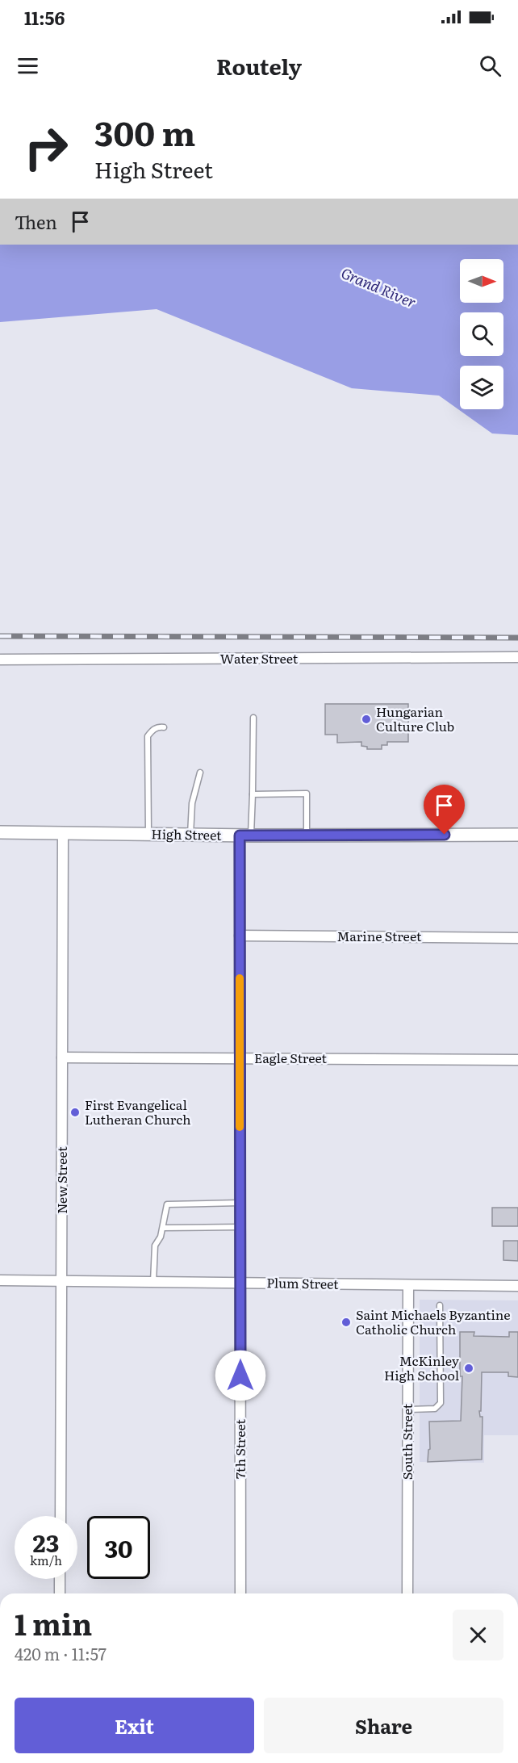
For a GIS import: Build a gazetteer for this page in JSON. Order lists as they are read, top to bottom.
{
  "streets": {
    "street": [
      "Water Street",
      "High Street",
      "Marine Street",
      "Eagle Street",
      "New Street",
      "Plum Street",
      "South Street",
      "7th Street"
    ]
  },
  "crossings": [
    ["High Street", "New Street"],
    ["High Street", "7th Street"],
    ["Marine Street", "7th Street"],
    ["Eagle Street", "New Street"],
    ["Eagle Street", "7th Street"],
    ["New Street", "Plum Street"],
    ["Plum Street", "South Street"],
    ["Plum Street", "7th Street"]
  ],
  "water": ["Grand River"],
  "places": [
    "Hungarian Culture Club",
    "First Evangelical Lutheran Church",
    "Saint Michaels Byzantine Catholic Church",
    "McKinley High School"
  ],
  "north": "right",
  "page": {
    "status": "11:56",
    "header": "Routely",
    "turn": ["300 m", "High Street"],
    "then": "Then",
    "speed": "23 km/h",
    "limit": "30",
    "heading": ["1 min", "420 m · 11:57"],
    "buttons": ["Exit", "Share"]
  }
}
